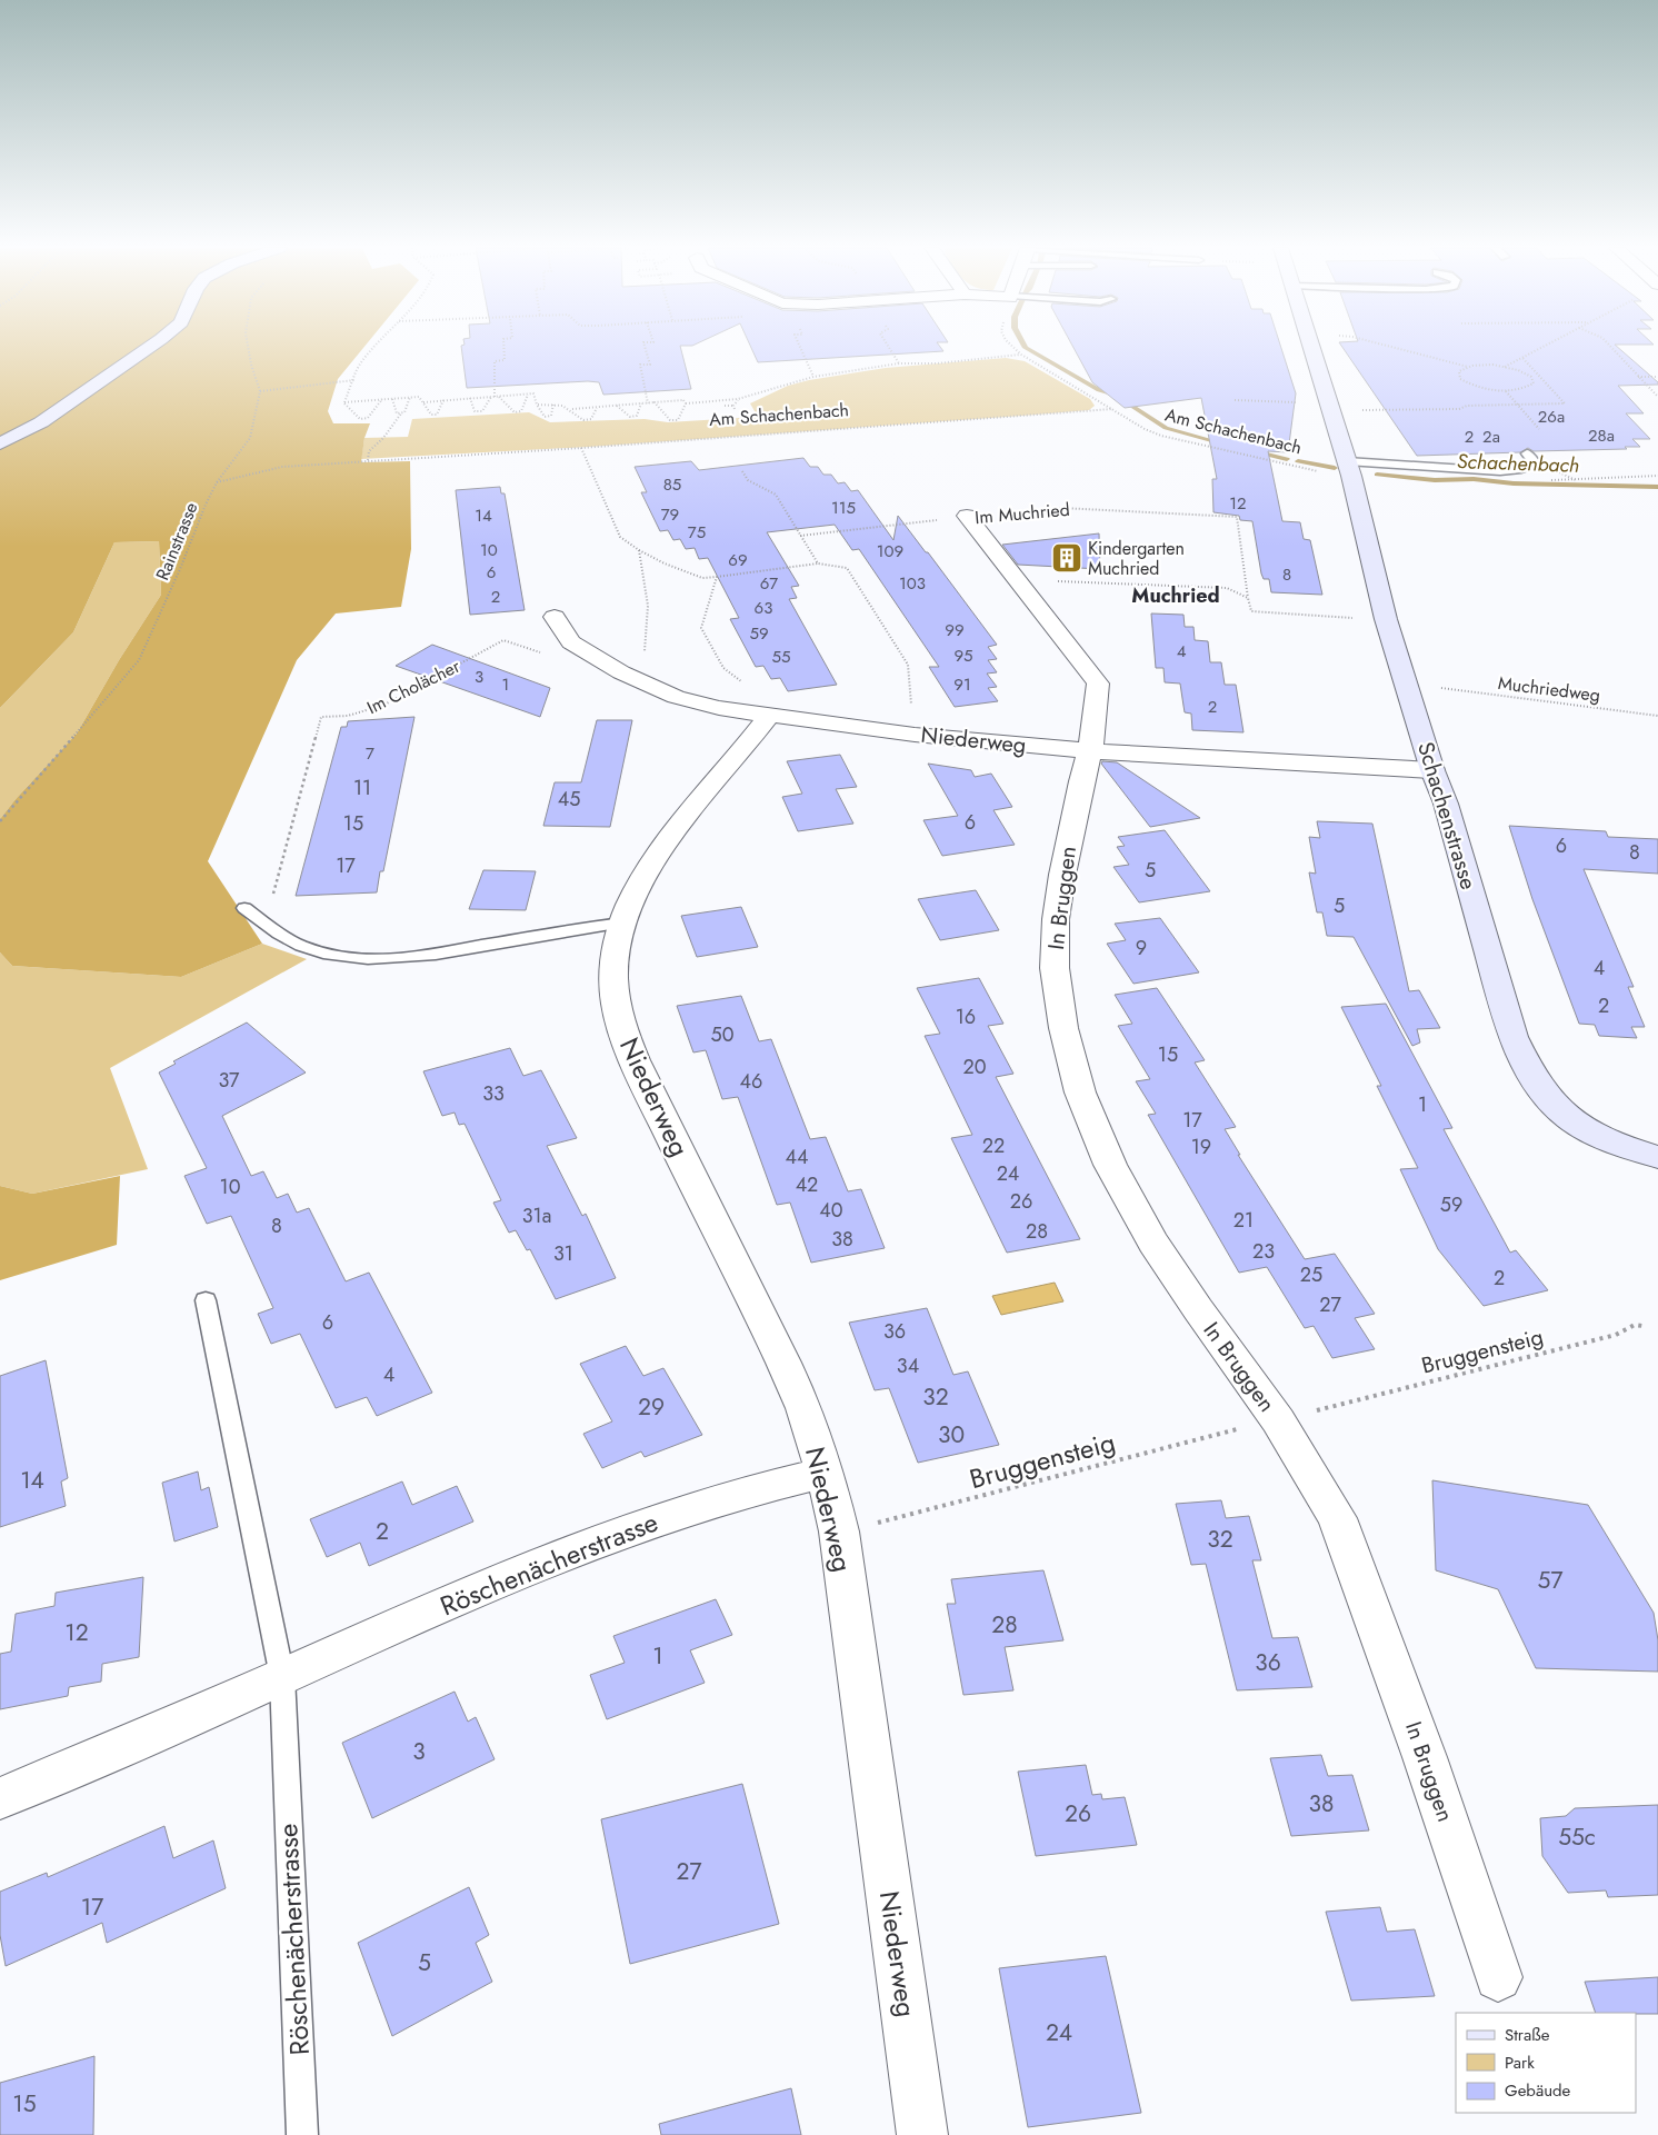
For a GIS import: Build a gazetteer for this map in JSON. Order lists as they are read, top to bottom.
{
  "streets": {
    "street": [
      "Im Muchried",
      "Niederweg",
      "Schachenstrasse",
      "In Bruggen",
      "Röschenächerstrasse"
    ],
    "path": [
      "Am Schachenbach",
      "Rainstrasse",
      "Im Cholächer",
      "Muchriedweg",
      "Bruggensteig"
    ]
  },
  "crossings": [
    ["Am Schachenbach", "Niederweg"],
    ["Am Schachenbach", "Schachenstrasse"],
    ["Im Muchried", "Niederweg"],
    ["Im Muchried", "In Bruggen"],
    ["Niederweg", "Schachenstrasse"],
    ["Niederweg", "In Bruggen"],
    ["Niederweg", "Röschenächerstrasse"]
  ],
  "districts": ["Muchried"],
  "water": ["Schachenbach"],
  "places": {
    "building": ["Kindergarten Muchried"]
  },
  "house_numbers": [
    "26a",
    "28a",
    "2",
    "2a",
    "85",
    "12",
    "115",
    "79",
    "14",
    "75",
    "10",
    "109",
    "69",
    "6",
    "8",
    "67",
    "103",
    "2",
    "63",
    "99",
    "59",
    "4",
    "95",
    "55",
    "3",
    "1",
    "91",
    "2",
    "7",
    "11",
    "45",
    "6",
    "15",
    "6",
    "8",
    "17",
    "5",
    "5",
    "9",
    "4",
    "2",
    "16",
    "50",
    "15",
    "20",
    "37",
    "46",
    "33",
    "1",
    "17",
    "22",
    "19",
    "44",
    "24",
    "42",
    "10",
    "26",
    "59",
    "40",
    "31a",
    "21",
    "8",
    "28",
    "38",
    "23",
    "31",
    "25",
    "2",
    "27",
    "6",
    "36",
    "34",
    "4",
    "32",
    "29",
    "30",
    "14",
    "2",
    "32",
    "57",
    "28",
    "12",
    "1",
    "36",
    "3",
    "38",
    "26",
    "55c",
    "27",
    "17",
    "5",
    "24",
    "15"
  ],
  "legend": ["Straße", "Park", "Gebäude"]
}
